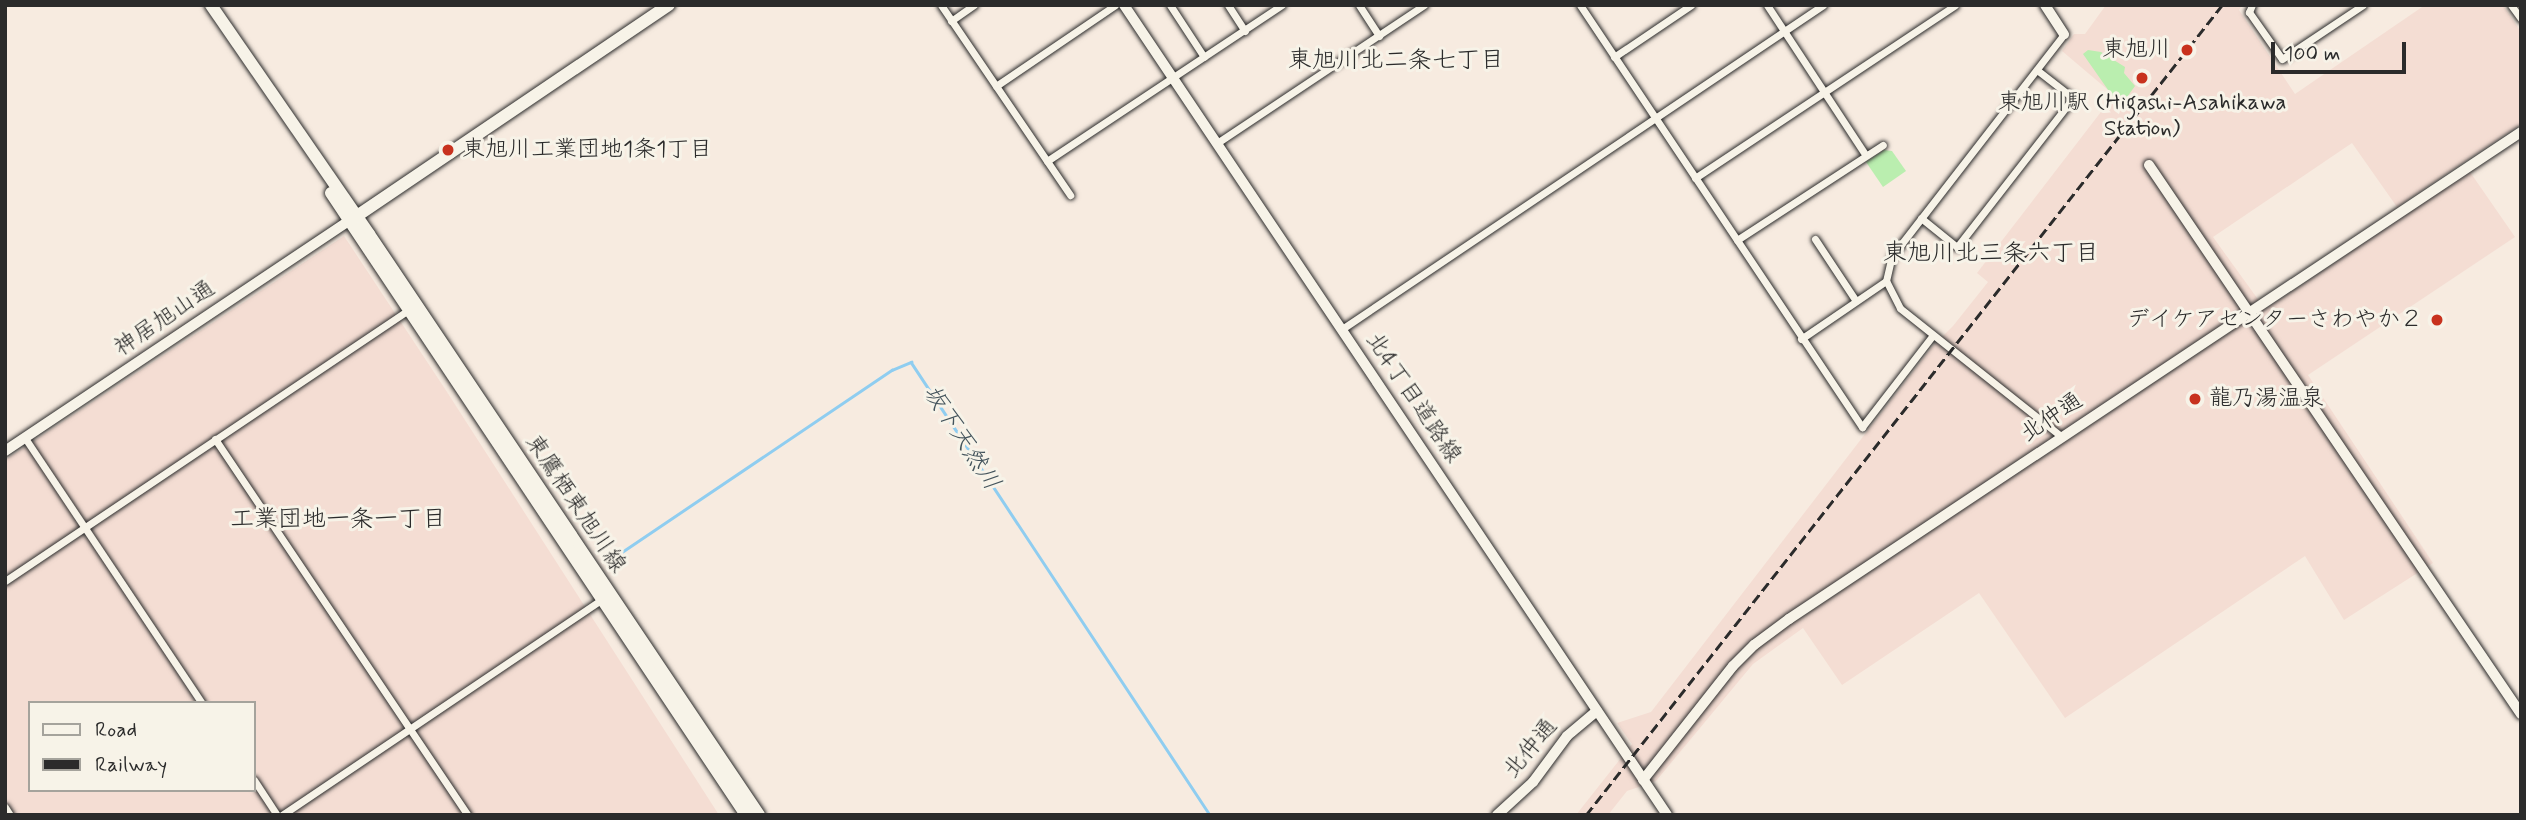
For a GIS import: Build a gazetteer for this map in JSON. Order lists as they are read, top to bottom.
{
  "streets": {
    "main road": ["東鷹栖東旭川線"],
    "street": ["神居旭山通", "北4丁目道路線", "北仲通"]
  },
  "crossings": [
    ["神居旭山通", "東鷹栖東旭川線"],
    ["北4丁目道路線", "北仲通"]
  ],
  "districts": ["東旭川北二条七丁目", "東旭川北三条六丁目", "工業団地一条一丁目"],
  "water": ["坂下天然川"],
  "places": [
    "東旭川",
    "東旭川駅 (Higashi-Asahikawa Station)",
    "東旭川工業団地1条1丁目",
    "デイケアセンターさわやか２",
    "龍乃湯温泉"
  ],
  "legend": ["Road", "Railway"],
  "scale_bar": "100 m"
}
